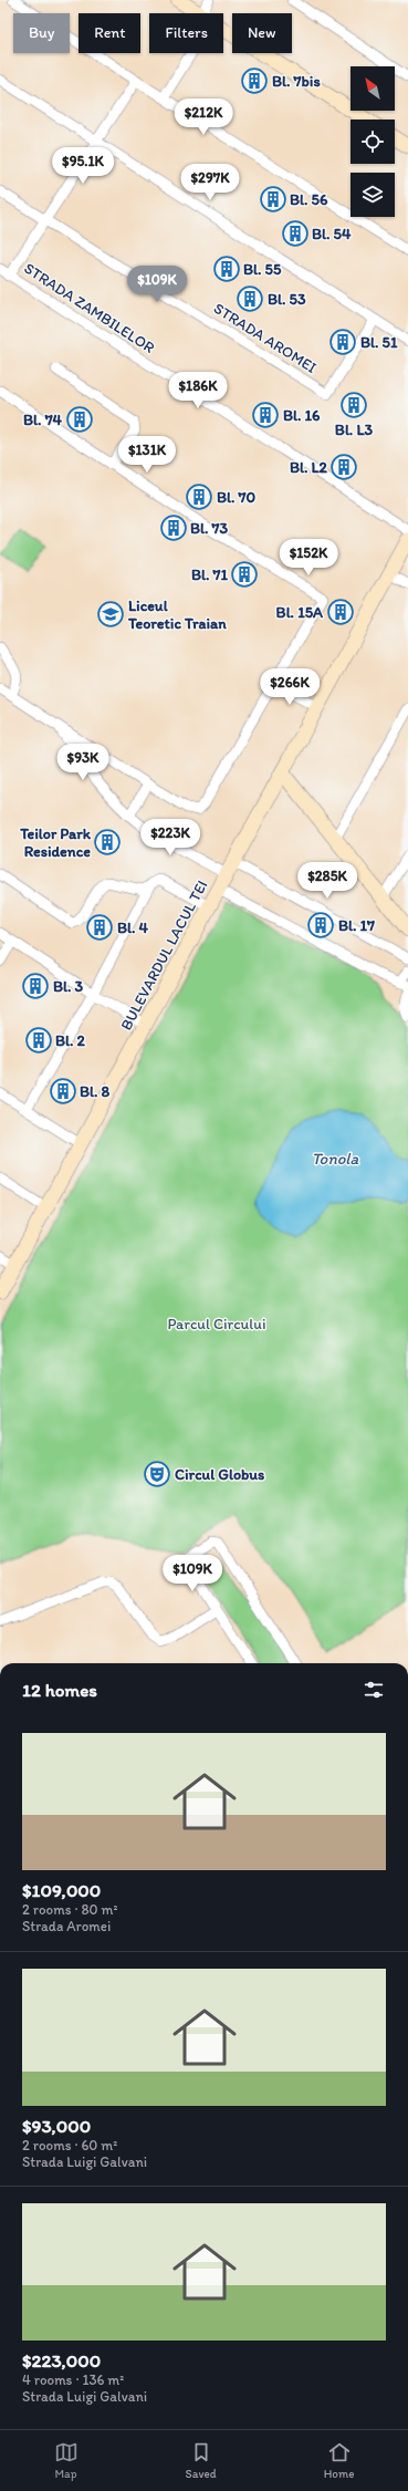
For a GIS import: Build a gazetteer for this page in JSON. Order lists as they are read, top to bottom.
{
  "streets": {
    "main road": ["BULEVARDUL LACUL TEI"],
    "street": ["STRADA ZAMBILELOR", "STRADA AROMEI"]
  },
  "water": ["Tonola"],
  "parks": ["Parcul Circului"],
  "places": {
    "building": [
      "Bl. 7bis",
      "Bl. 56",
      "Bl. 54",
      "Bl. 55",
      "Bl. 53",
      "Bl. 51",
      "Bl. L3",
      "Bl. 16",
      "Bl. 74",
      "Bl. L2",
      "Bl. 70",
      "Bl. 73",
      "Bl. 71",
      "Bl. 15A",
      "Teilor Park Residence",
      "Bl. 17",
      "Bl. 4",
      "Bl. 3",
      "Bl. 2",
      "Bl. 8"
    ],
    "school or university": ["Liceul Teoretic Traian"],
    "theatre": ["Circul Globus"]
  },
  "north": "top left",
  "page": {
    "chip": [
      "Buy",
      "Rent",
      "Filters",
      "New"
    ],
    "price": [
      "$212K",
      "$95.1K",
      "$297K",
      "$109K",
      "$186K",
      "$131K",
      "$152K",
      "$266K",
      "$93K",
      "$223K",
      "$285K",
      "$109K"
    ],
    "heading": "12 homes",
    "list": [
      {
        "name": "$109,000",
        "note": "2 rooms · 80 m² · Strada Aromei"
      },
      {
        "name": "$93,000",
        "note": "2 rooms · 60 m² · Strada Luigi Galvani"
      },
      {
        "name": "$223,000",
        "note": "4 rooms · 136 m² · Strada Luigi Galvani"
      }
    ],
    "tabs": ["Map", "Saved", "Home"]
  }
}
